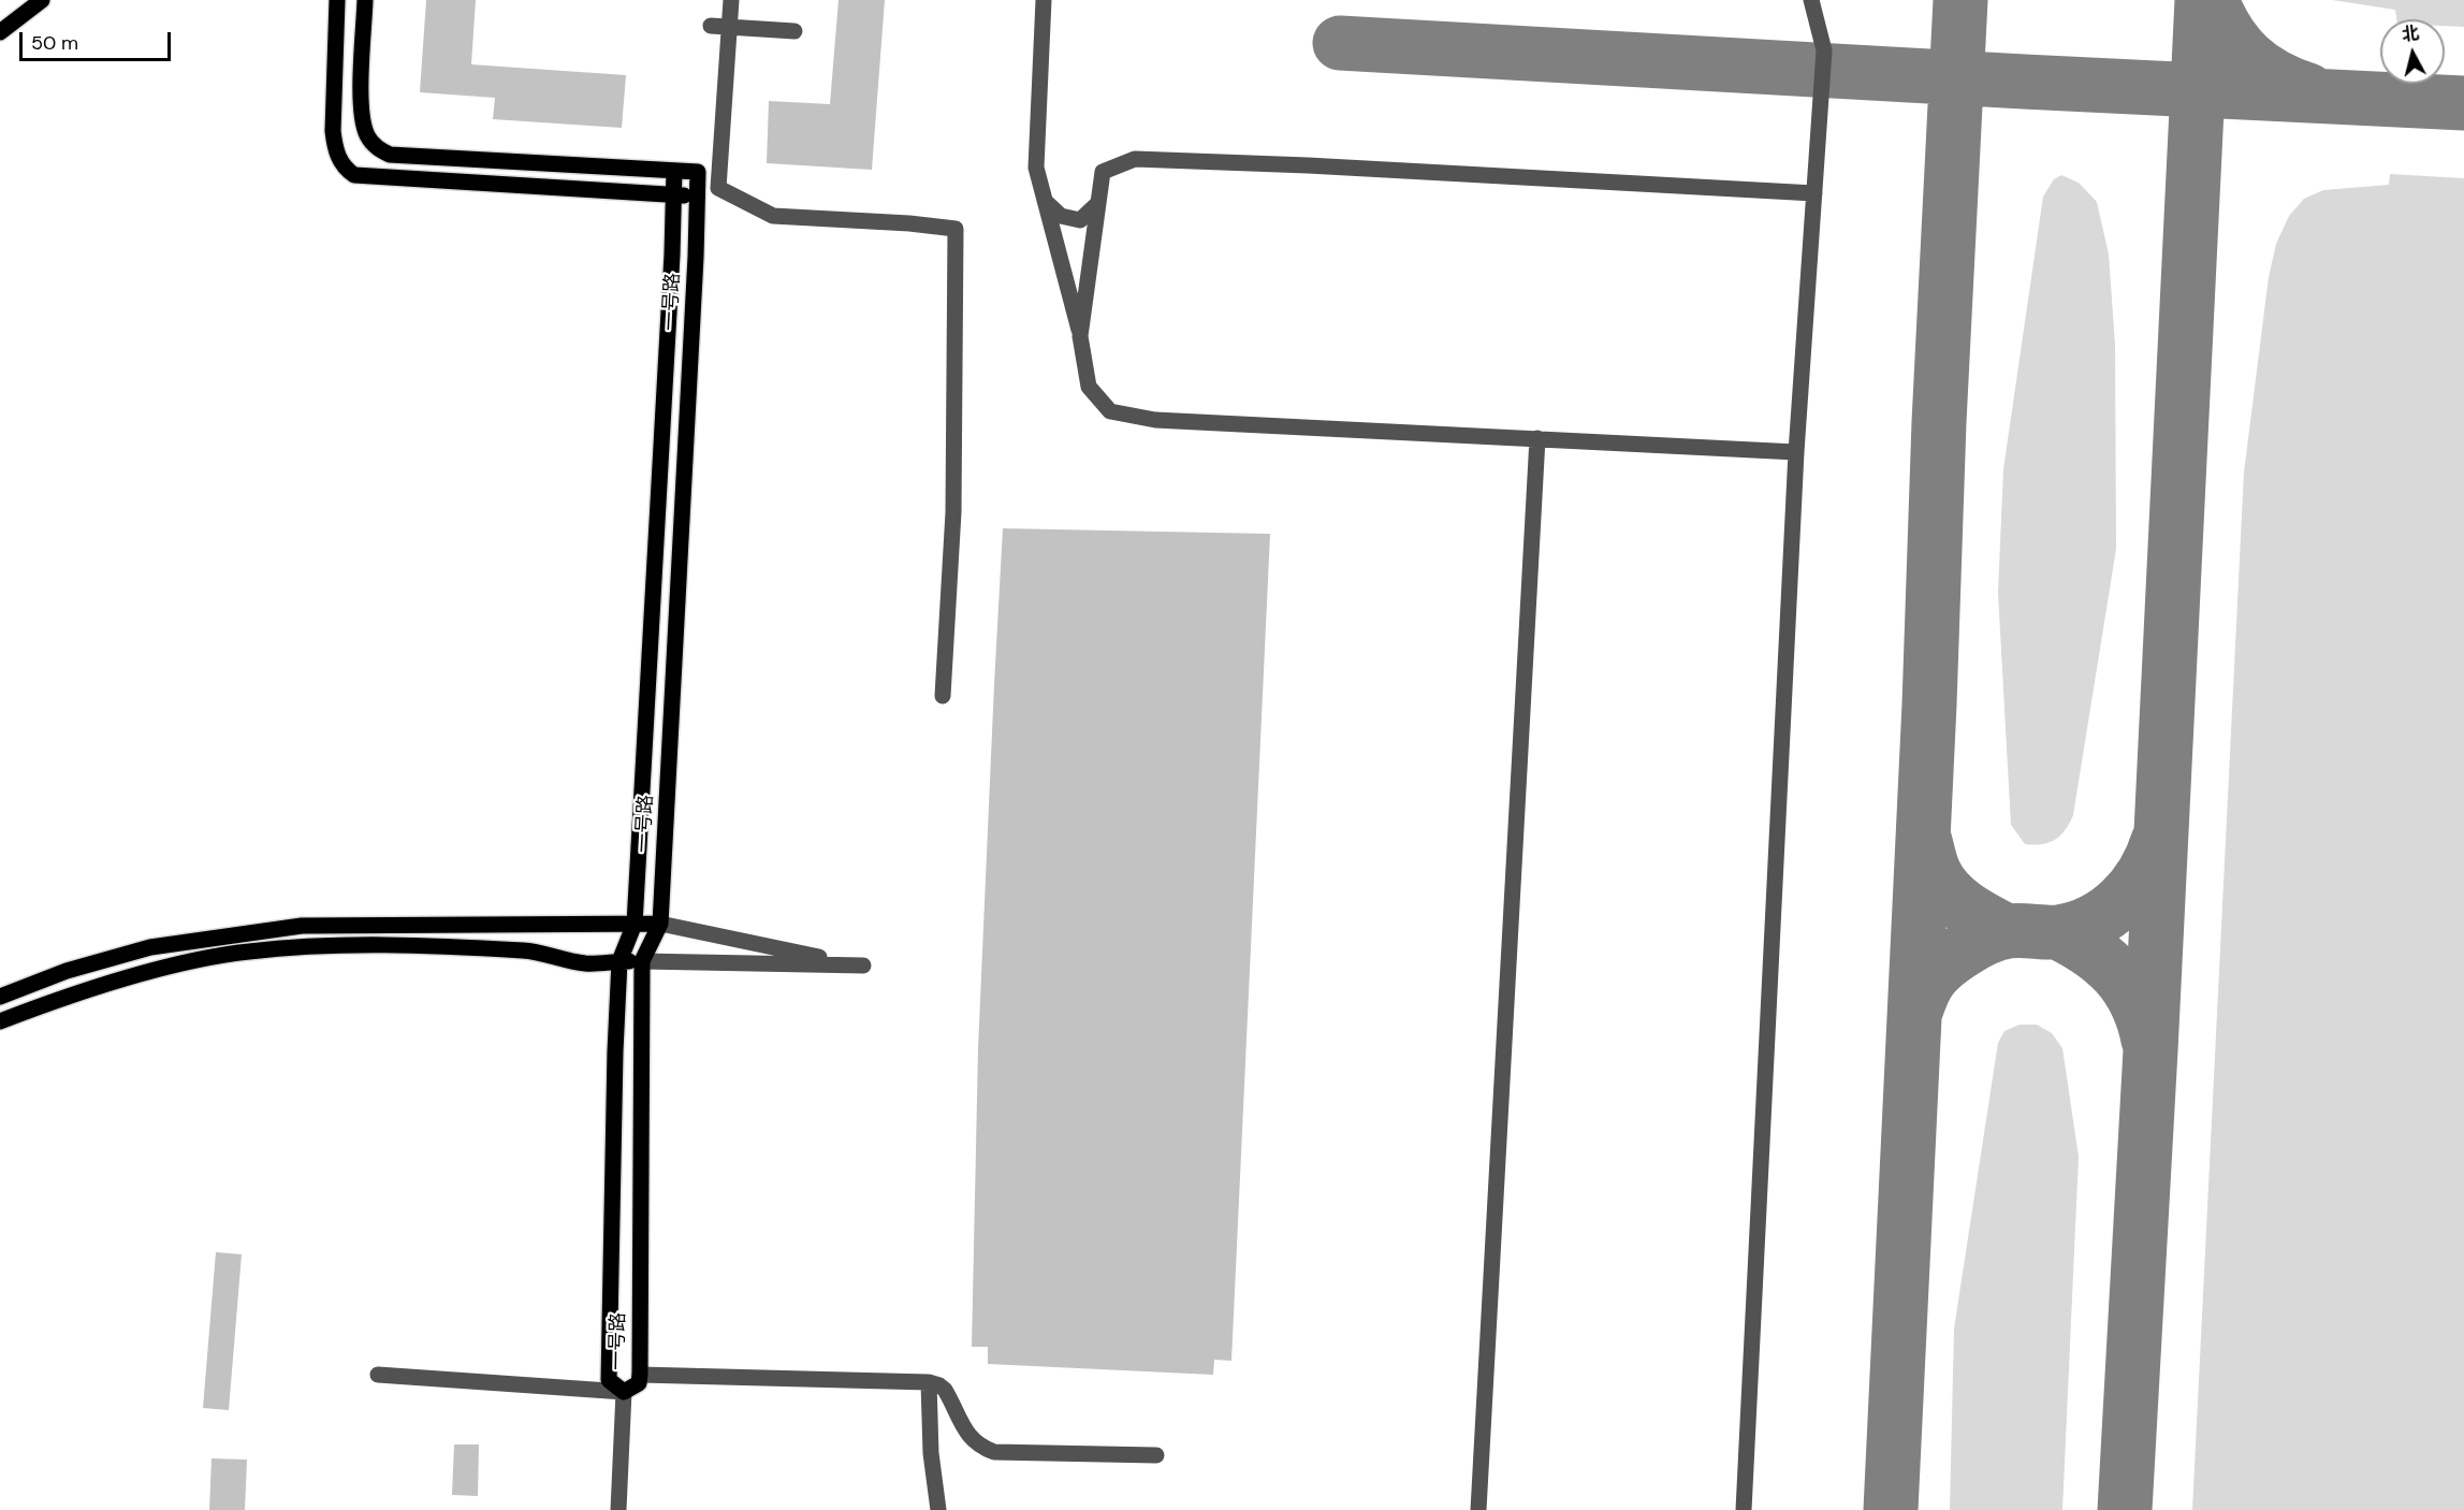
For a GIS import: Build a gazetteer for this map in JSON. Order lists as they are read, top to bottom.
{
  "streets": {
    "main road": ["一号路"]
  },
  "scale_bar": "50 m",
  "north": "top"
}
